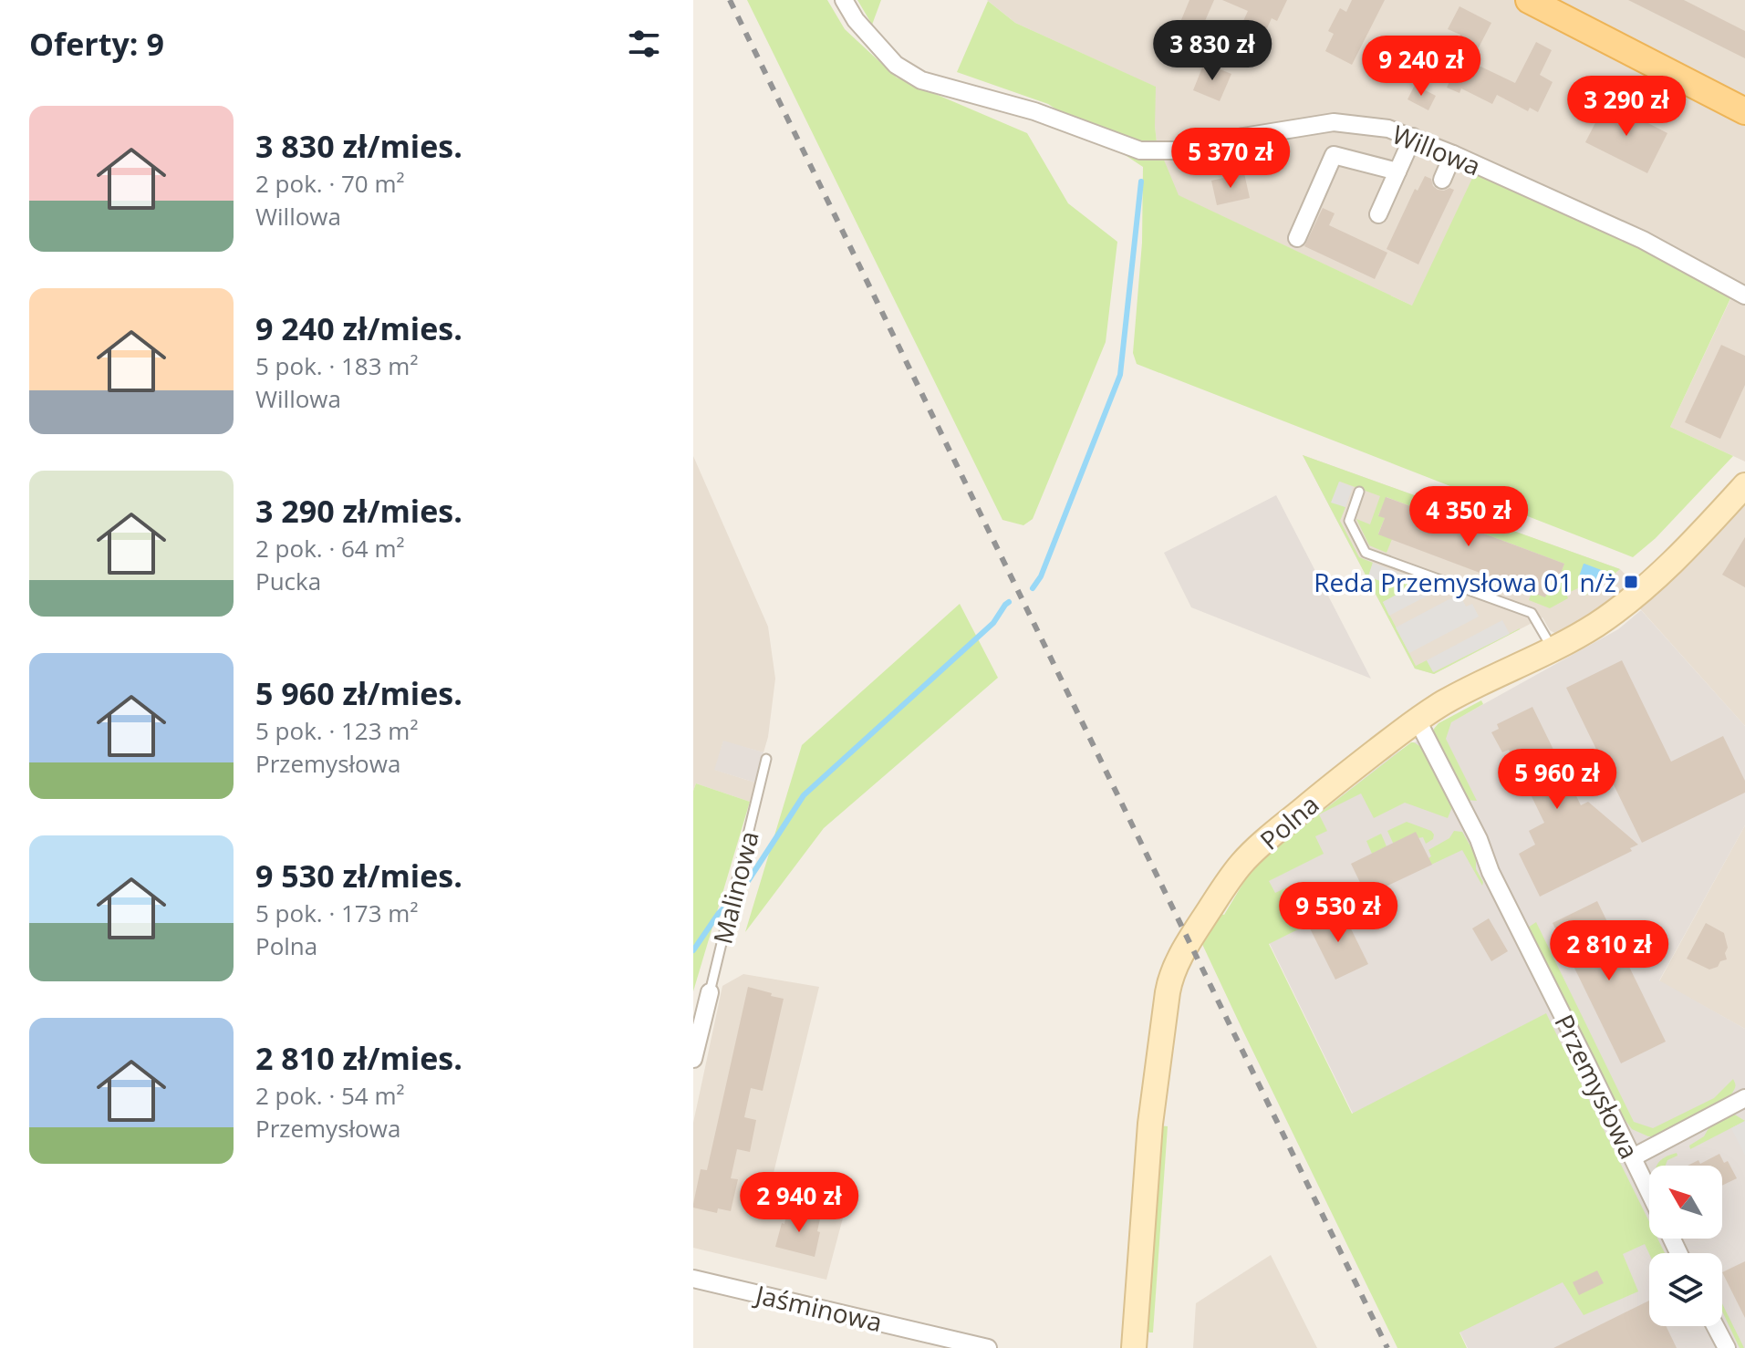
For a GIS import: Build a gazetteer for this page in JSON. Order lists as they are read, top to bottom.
{
  "streets": {
    "street": [
      "Willowa",
      "Polna",
      "Malinowa",
      "Przemysłowa",
      "Jaśminowa"
    ]
  },
  "crossings": [
    ["Polna", "Przemysłowa"]
  ],
  "places": {
    "transit": ["Reda Przemysłowa 01 n/ż"]
  },
  "north": "top left",
  "page": {
    "heading": "Oferty: 9",
    "price": [
      "3 830 zł",
      "9 240 zł",
      "3 290 zł",
      "5 370 zł",
      "4 350 zł",
      "5 960 zł",
      "9 530 zł",
      "2 810 zł",
      "2 940 zł"
    ],
    "list": [
      {
        "name": "3 830 zł/mies.",
        "note": "2 pok. · 70 m² · Willowa"
      },
      {
        "name": "9 240 zł/mies.",
        "note": "5 pok. · 183 m² · Willowa"
      },
      {
        "name": "3 290 zł/mies.",
        "note": "2 pok. · 64 m² · Pucka"
      },
      {
        "name": "5 960 zł/mies.",
        "note": "5 pok. · 123 m² · Przemysłowa"
      },
      {
        "name": "9 530 zł/mies.",
        "note": "5 pok. · 173 m² · Polna"
      },
      {
        "name": "2 810 zł/mies.",
        "note": "2 pok. · 54 m² · Przemysłowa"
      }
    ]
  }
}
